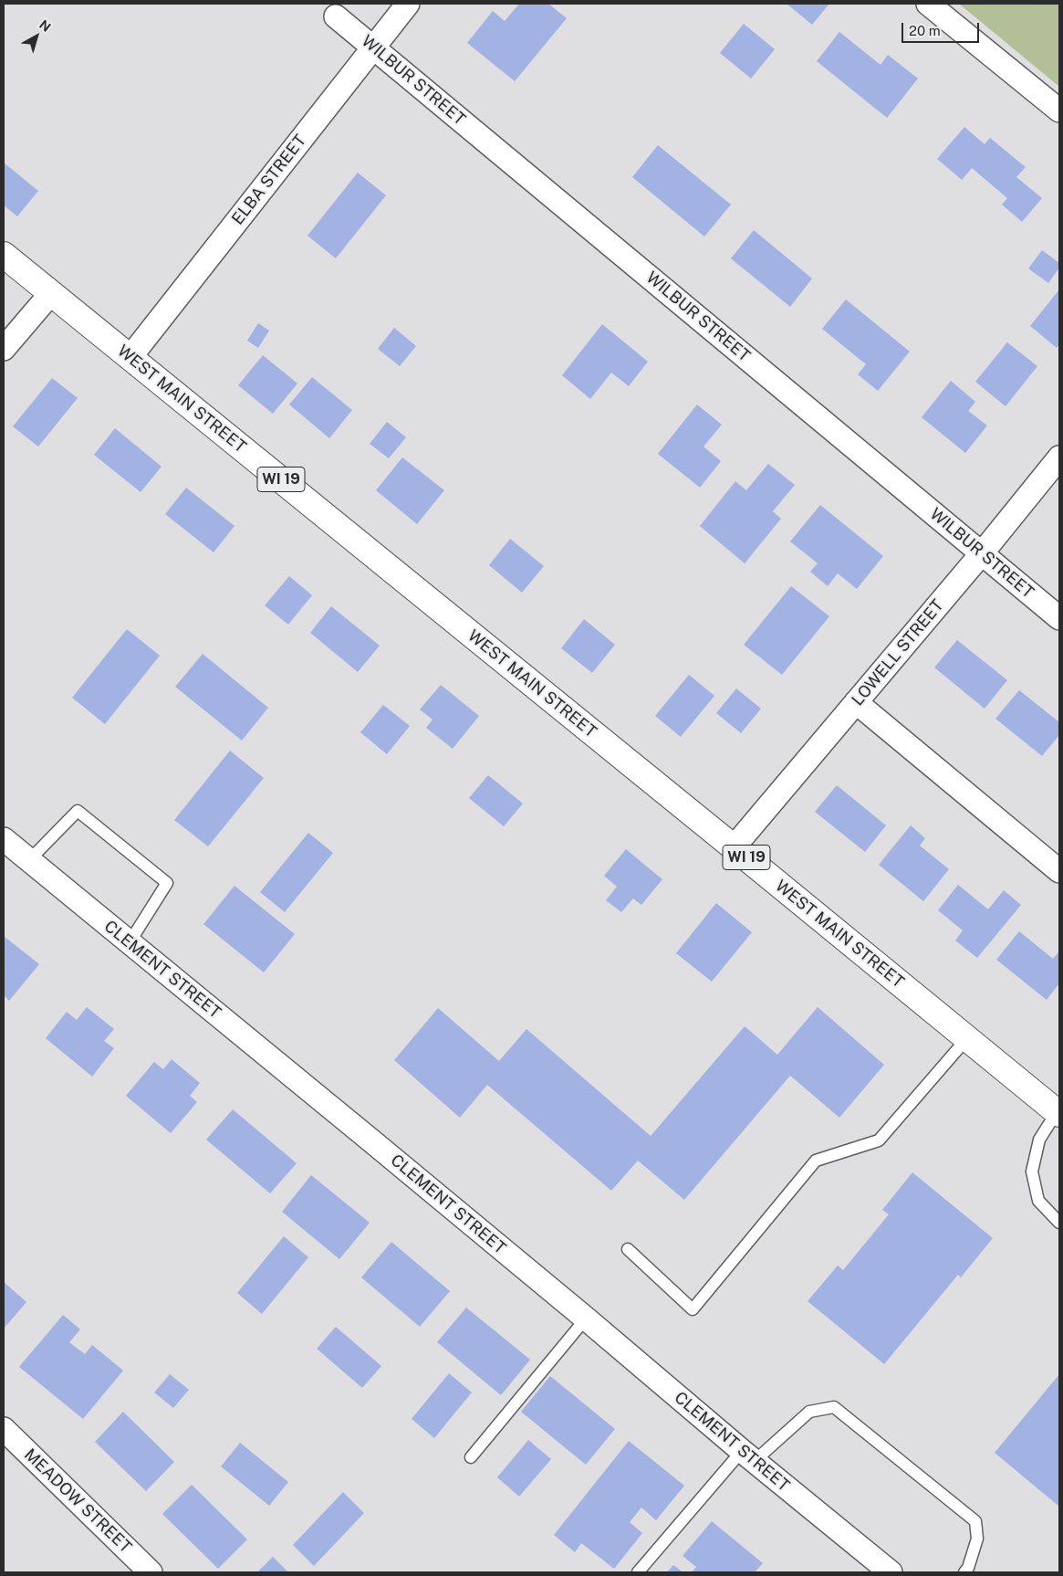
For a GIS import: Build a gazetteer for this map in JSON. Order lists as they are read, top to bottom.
{
  "streets": {
    "main road": ["WEST MAIN STREET", "WI 19"],
    "street": [
      "WILBUR STREET",
      "ELBA STREET",
      "LOWELL STREET",
      "CLEMENT STREET",
      "MEADOW STREET"
    ]
  },
  "crossings": [
    ["WILBUR STREET", "ELBA STREET"],
    ["WILBUR STREET", "LOWELL STREET"],
    ["ELBA STREET", "WEST MAIN STREET"],
    ["WEST MAIN STREET", "LOWELL STREET"]
  ],
  "scale_bar": "20 m",
  "north": "top right"
}
